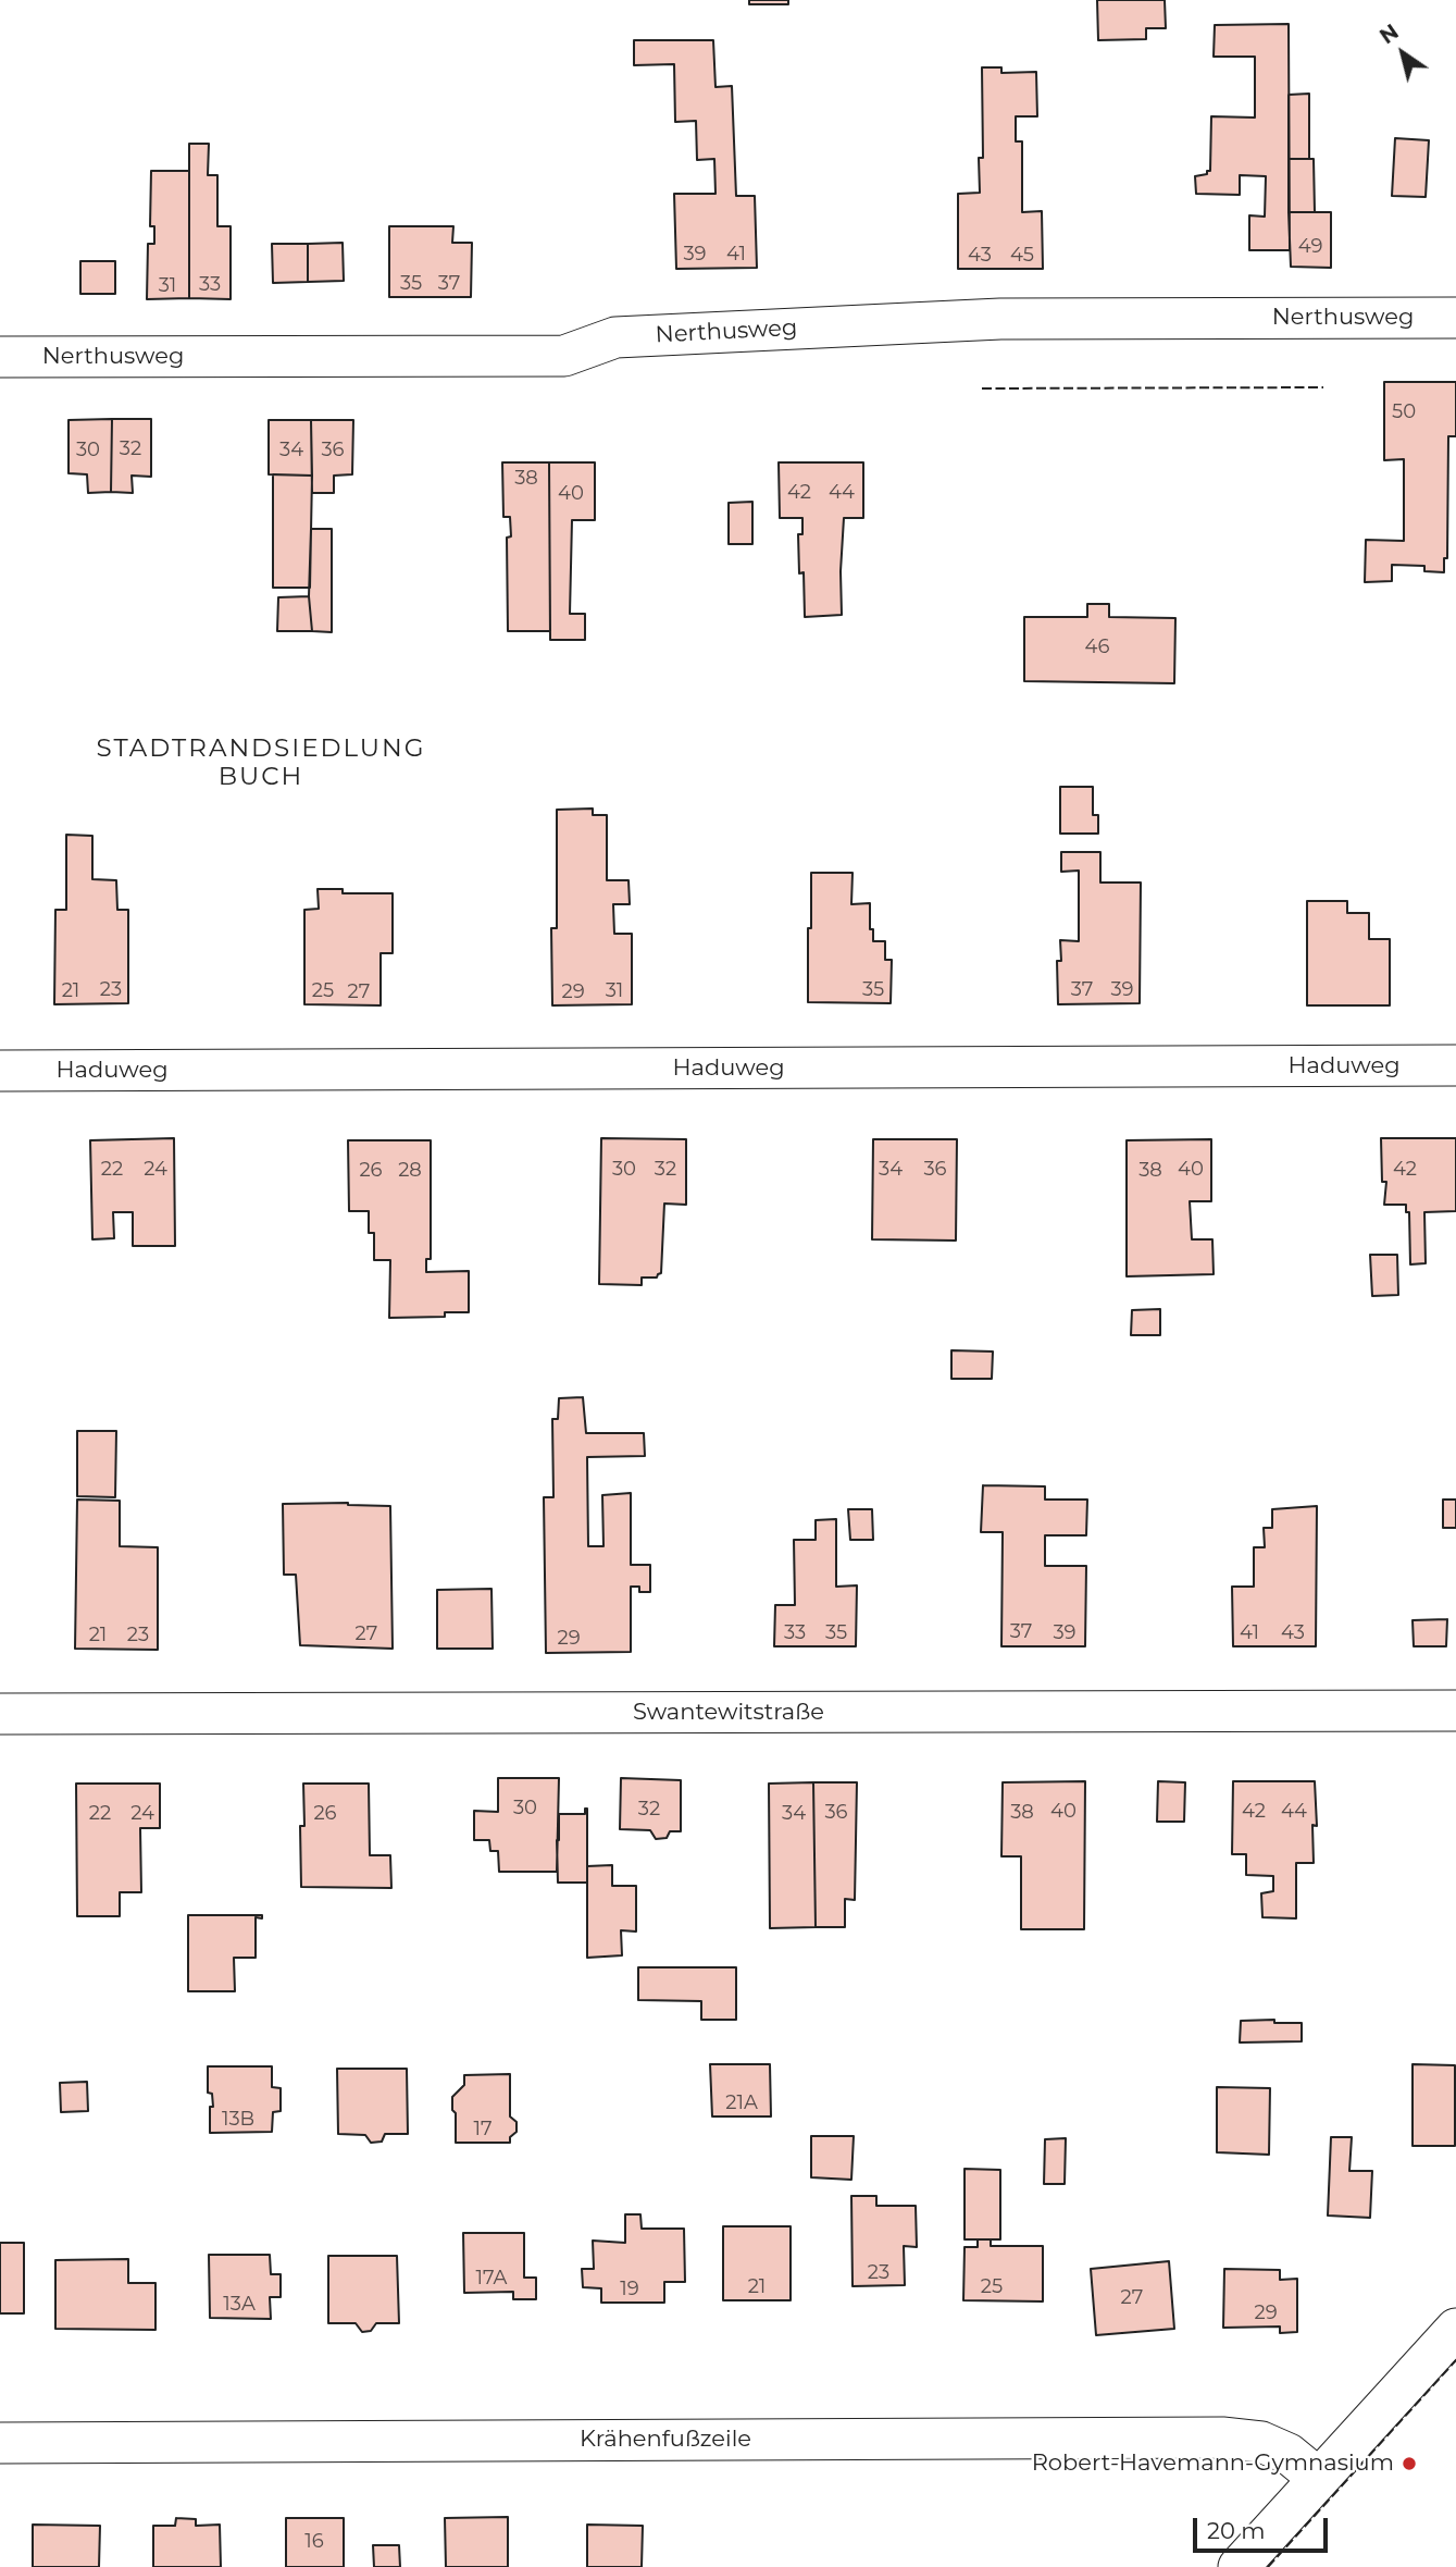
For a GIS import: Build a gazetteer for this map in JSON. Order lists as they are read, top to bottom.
{
  "streets": {
    "street": [
      "Nerthusweg",
      "Haduweg",
      "Swantewitstraße",
      "Krähenfußzeile"
    ]
  },
  "districts": ["STADTRANDSIEDLUNG BUCH"],
  "places": ["Robert-Havemann-Gymnasium"],
  "house_numbers": [
    "49",
    "39",
    "41",
    "43",
    "45",
    "35",
    "37",
    "33",
    "31",
    "50",
    "32",
    "30",
    "34",
    "36",
    "38",
    "42",
    "44",
    "40",
    "46",
    "23",
    "35",
    "37",
    "39",
    "21",
    "25",
    "31",
    "27",
    "29",
    "22",
    "24",
    "30",
    "32",
    "34",
    "36",
    "40",
    "42",
    "26",
    "28",
    "38",
    "37",
    "33",
    "35",
    "39",
    "41",
    "43",
    "27",
    "21",
    "23",
    "29",
    "30",
    "32",
    "40",
    "42",
    "44",
    "36",
    "38",
    "22",
    "24",
    "26",
    "34",
    "21A",
    "13B",
    "17",
    "23",
    "17A",
    "21",
    "25",
    "19",
    "27",
    "13A",
    "29",
    "16"
  ],
  "scale_bar": "20 m",
  "north": "top left"
}
